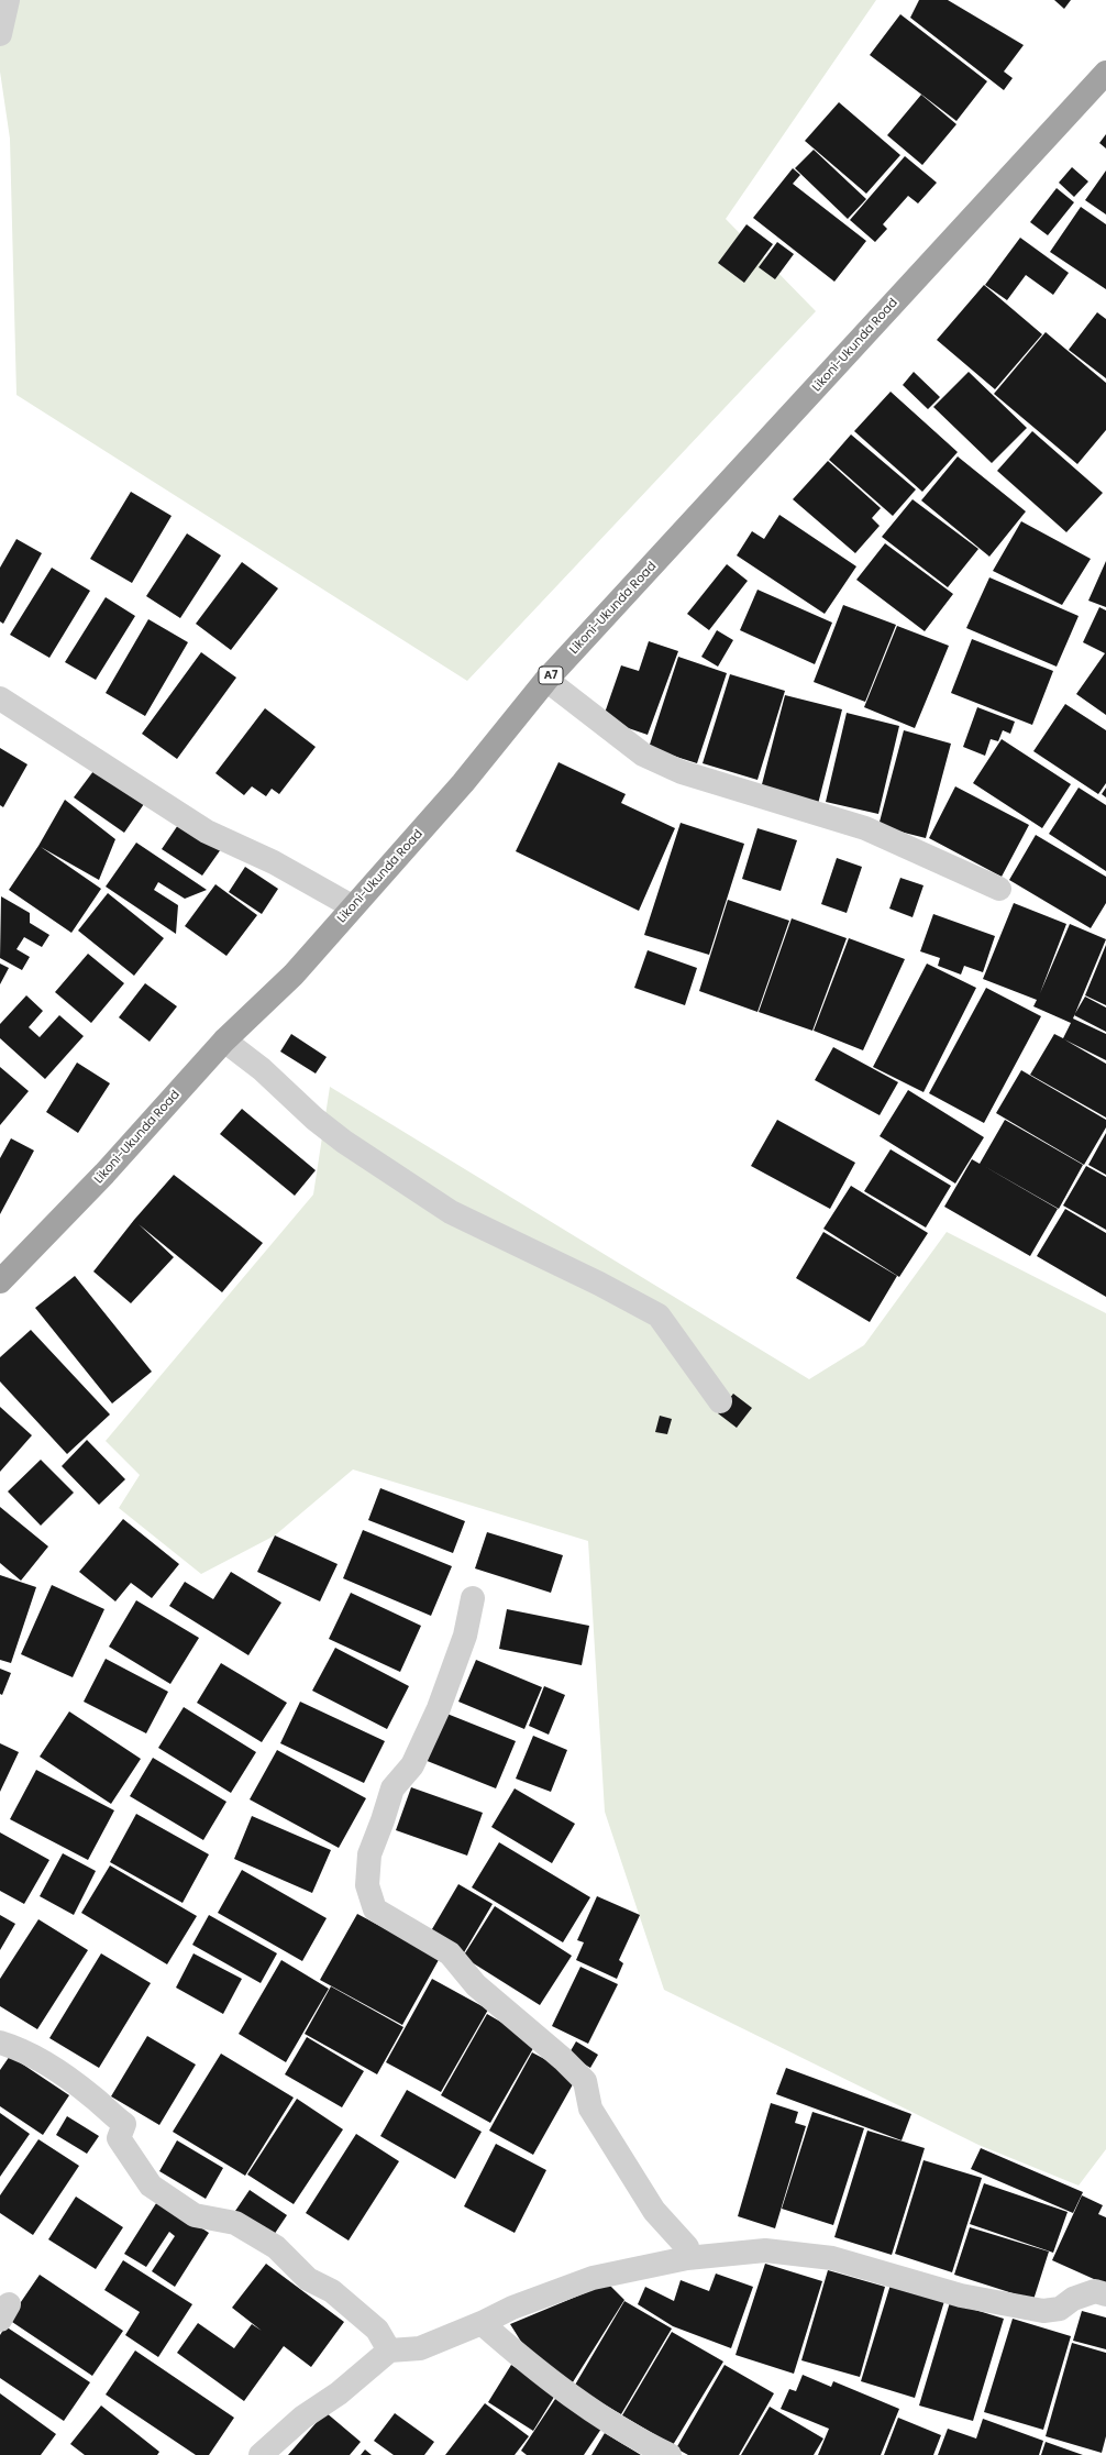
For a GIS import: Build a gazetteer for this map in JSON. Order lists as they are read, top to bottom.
{
  "streets": {
    "highway": ["Likoni-Ukunda Road", "A7"]
  }
}
